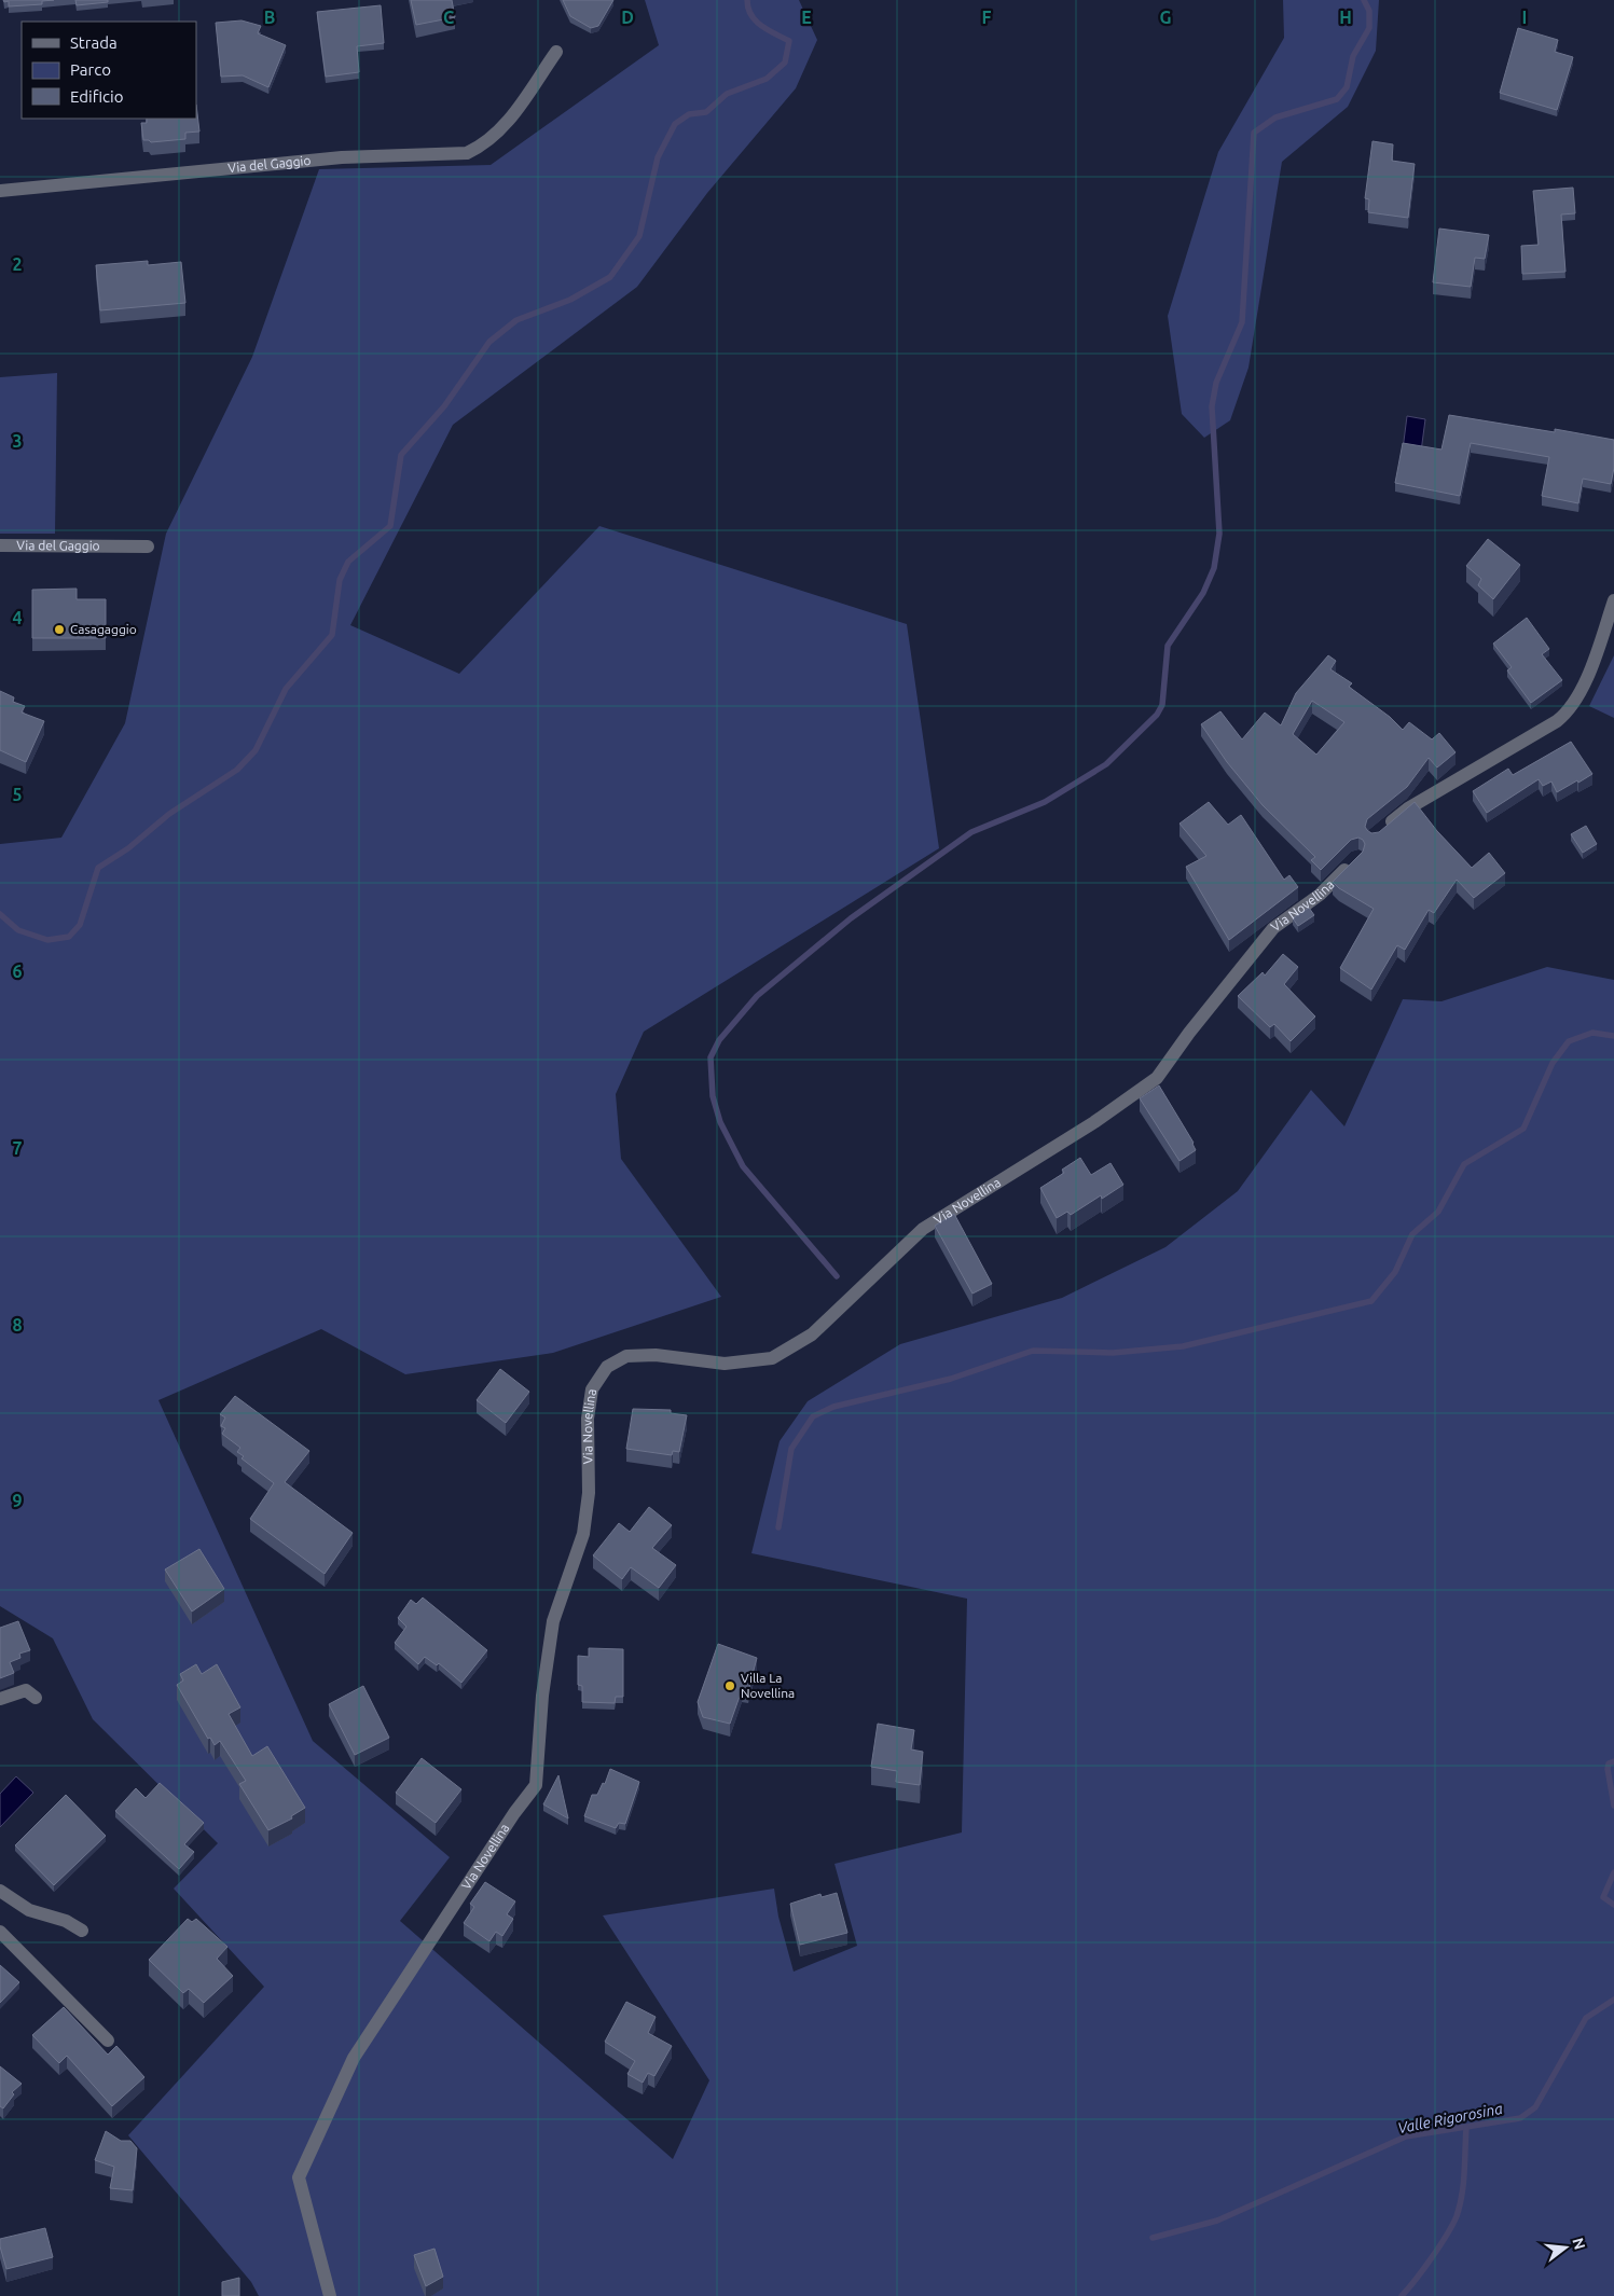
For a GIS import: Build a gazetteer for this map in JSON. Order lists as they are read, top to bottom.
{
  "streets": {
    "street": ["Via del Gaggio", "Via Novellina"]
  },
  "water": ["Valle Rigorosina"],
  "places": ["Casagaggio", "Villa La Novellina"],
  "legend": ["Strada", "Parco", "Edificio"],
  "north": "right",
  "grid": {
    "columns": [
      "B",
      "C",
      "D",
      "E",
      "F",
      "G",
      "H",
      "I"
    ],
    "rows": [
      "2",
      "3",
      "4",
      "5",
      "6",
      "7",
      "8",
      "9"
    ]
  }
}
